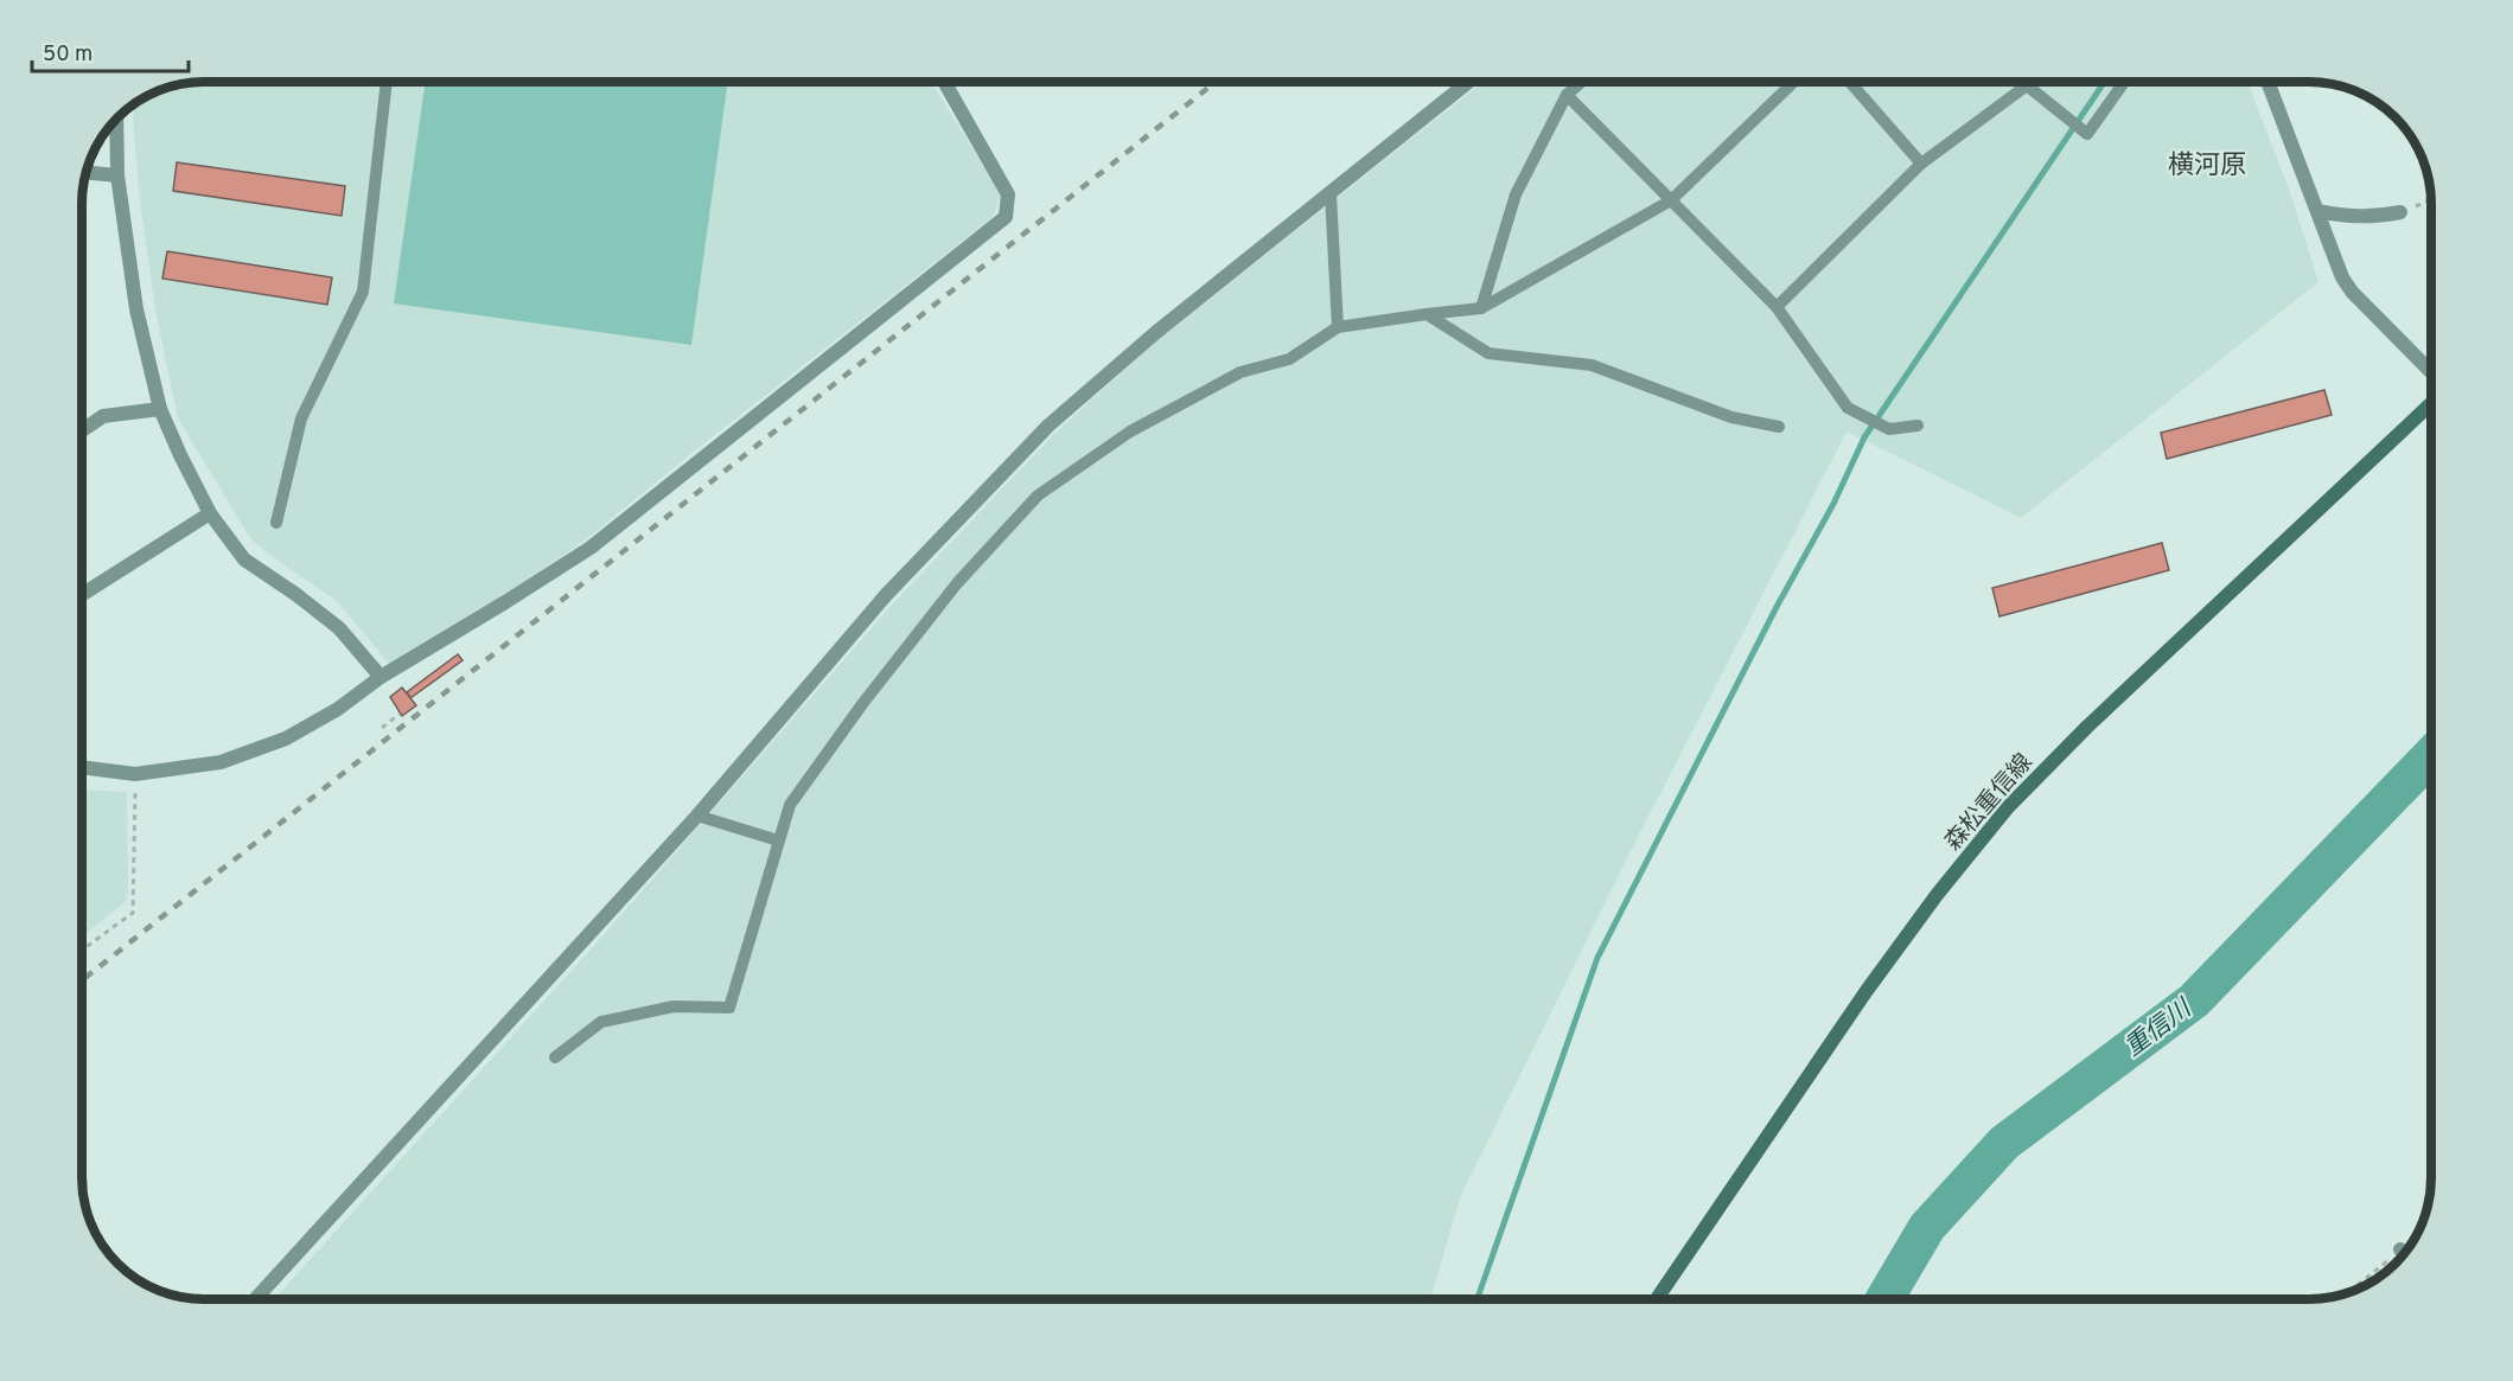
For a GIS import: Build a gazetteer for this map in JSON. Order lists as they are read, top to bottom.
{
  "streets": {
    "main road": ["森松重信線"]
  },
  "districts": ["横河原"],
  "water": ["重信川"],
  "scale_bar": "50 m"
}
